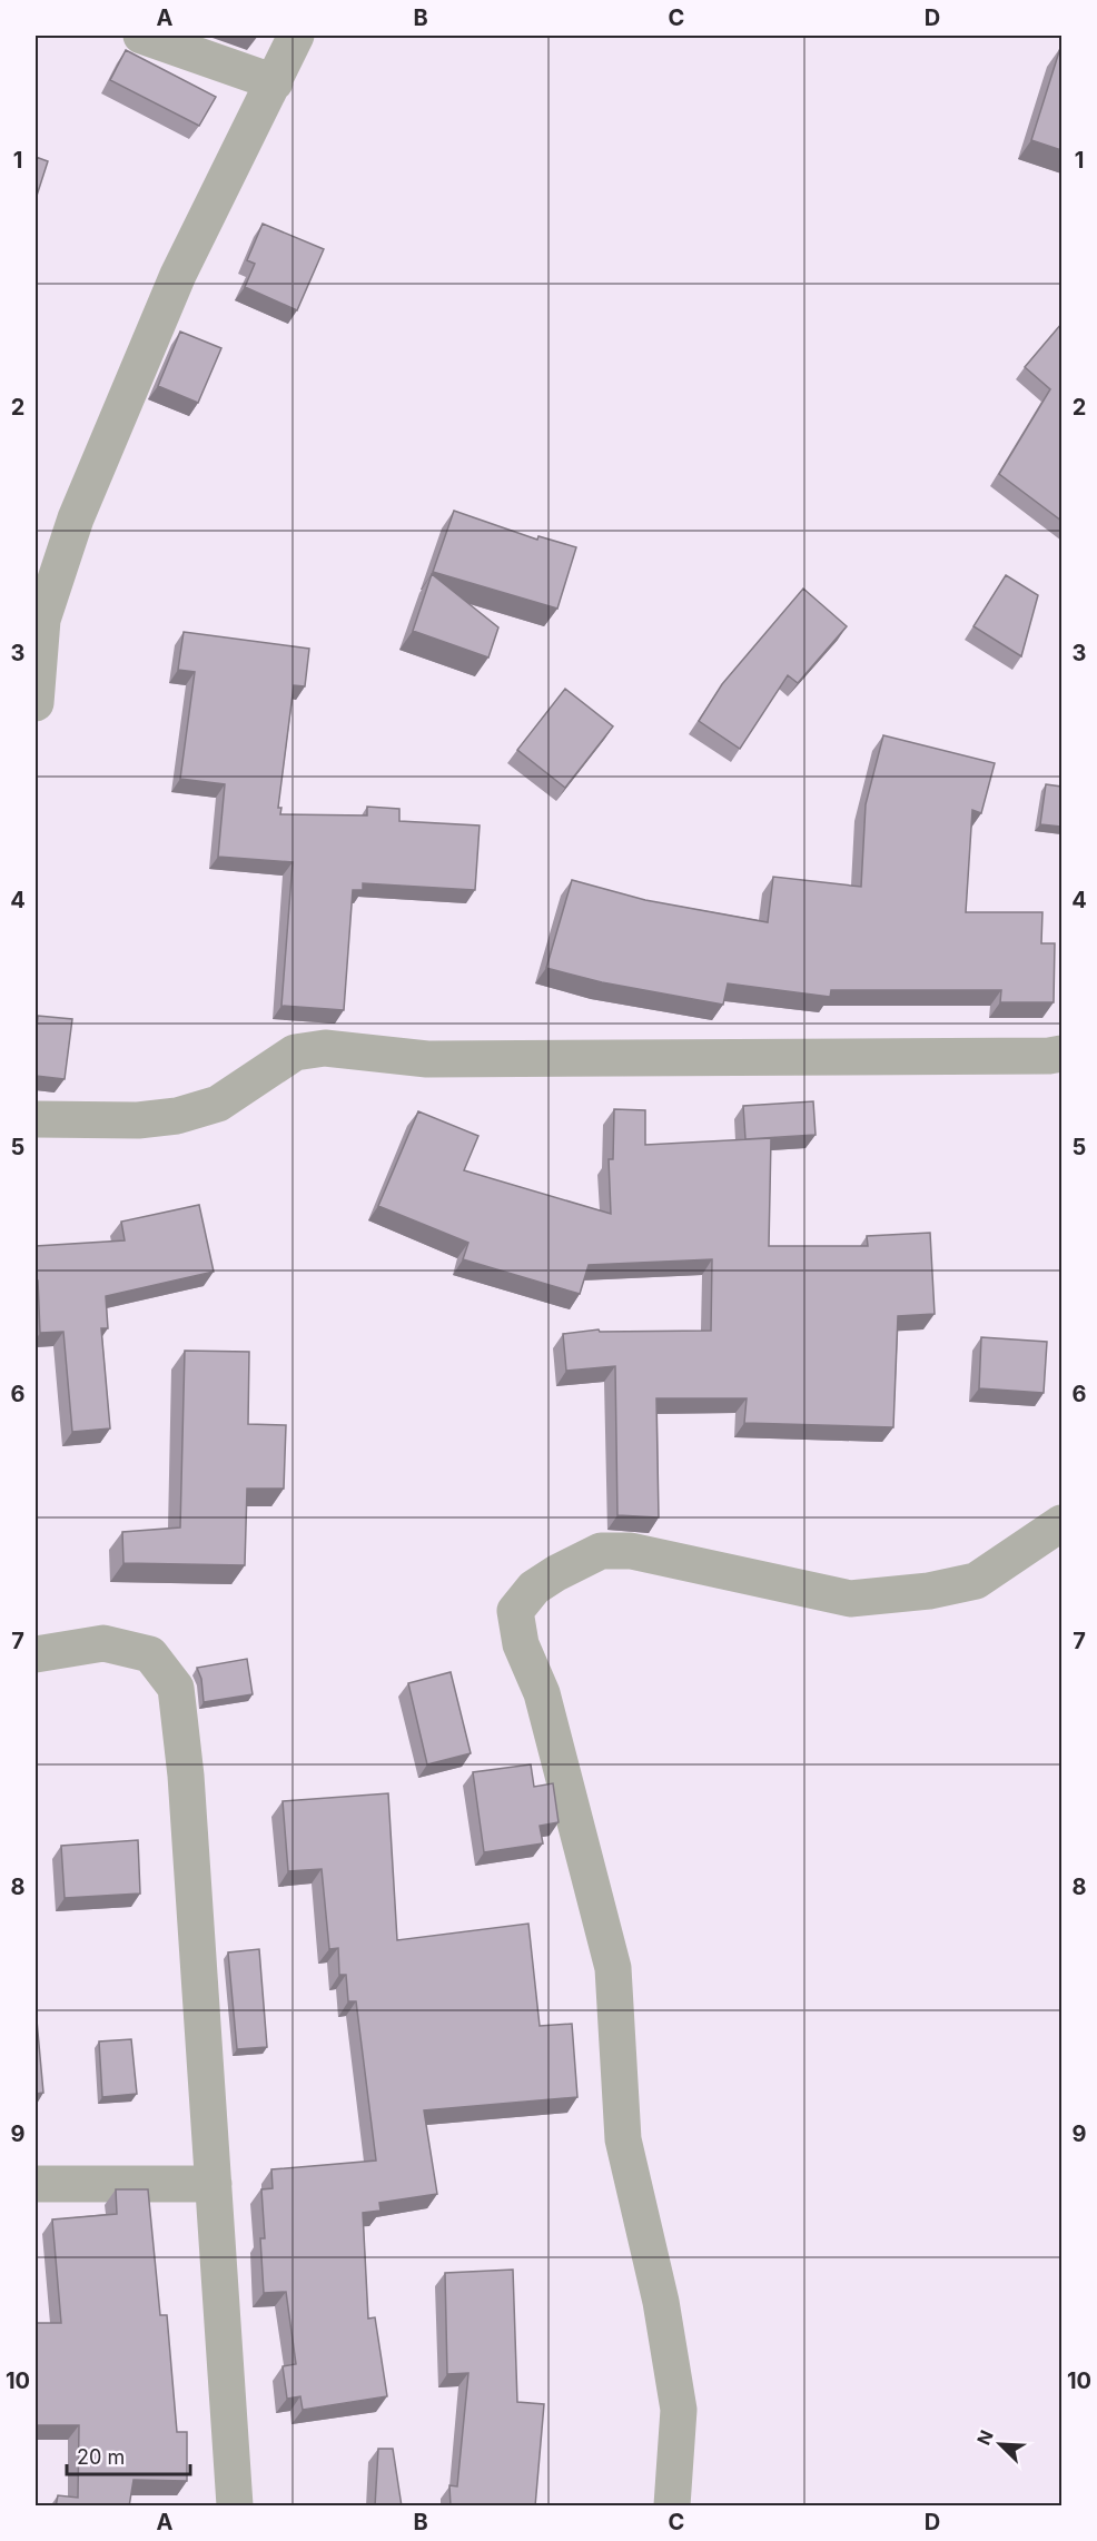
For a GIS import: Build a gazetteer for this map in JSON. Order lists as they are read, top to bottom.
{
  "scale_bar": "20 m",
  "north": "top left",
  "grid": {
    "columns": [
      "A",
      "B",
      "C",
      "D"
    ],
    "rows": [
      "1",
      "2",
      "3",
      "4",
      "5",
      "6",
      "7",
      "8",
      "9",
      "10"
    ]
  }
}
